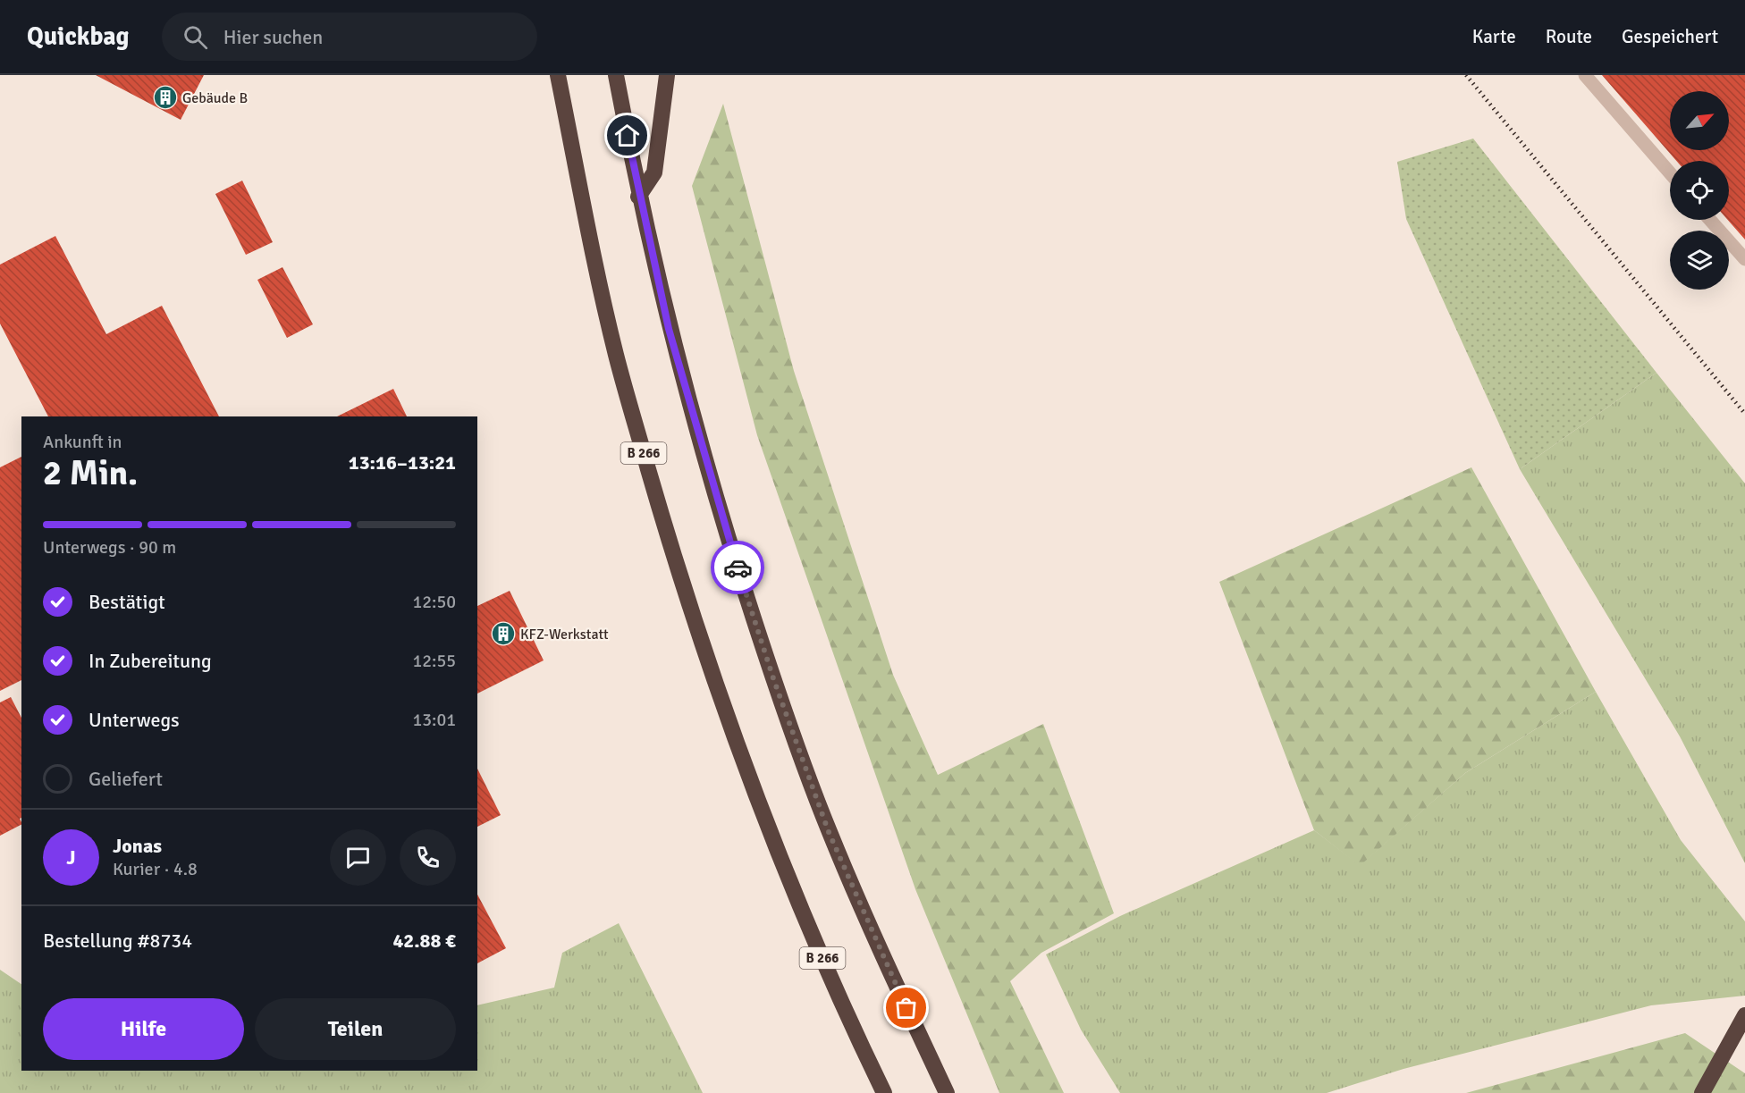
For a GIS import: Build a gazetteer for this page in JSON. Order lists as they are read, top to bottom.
{
  "streets": {
    "highway": ["B 266"]
  },
  "places": {
    "building": ["Gebäude B", "KFZ-Werkstatt"]
  },
  "north": "top right",
  "page": {
    "header": "Quickbag",
    "search": "Hier suchen",
    "nav": ["Karte", "Route", "Gespeichert"],
    "heading": ["2 Min.", "Ankunft in", "13:16–13:21"],
    "panel": [
      "Jonas",
      "Kurier · 4.8",
      "Bestellung #8734",
      "42.88 €"
    ],
    "bar": "Unterwegs · 90 m",
    "list": [
      ["Bestätigt", "12:50"],
      ["In Zubereitung", "12:55"],
      ["Unterwegs", "13:01"],
      "Geliefert"
    ],
    "round": "J",
    "buttons": ["Hilfe", "Teilen"]
  }
}
